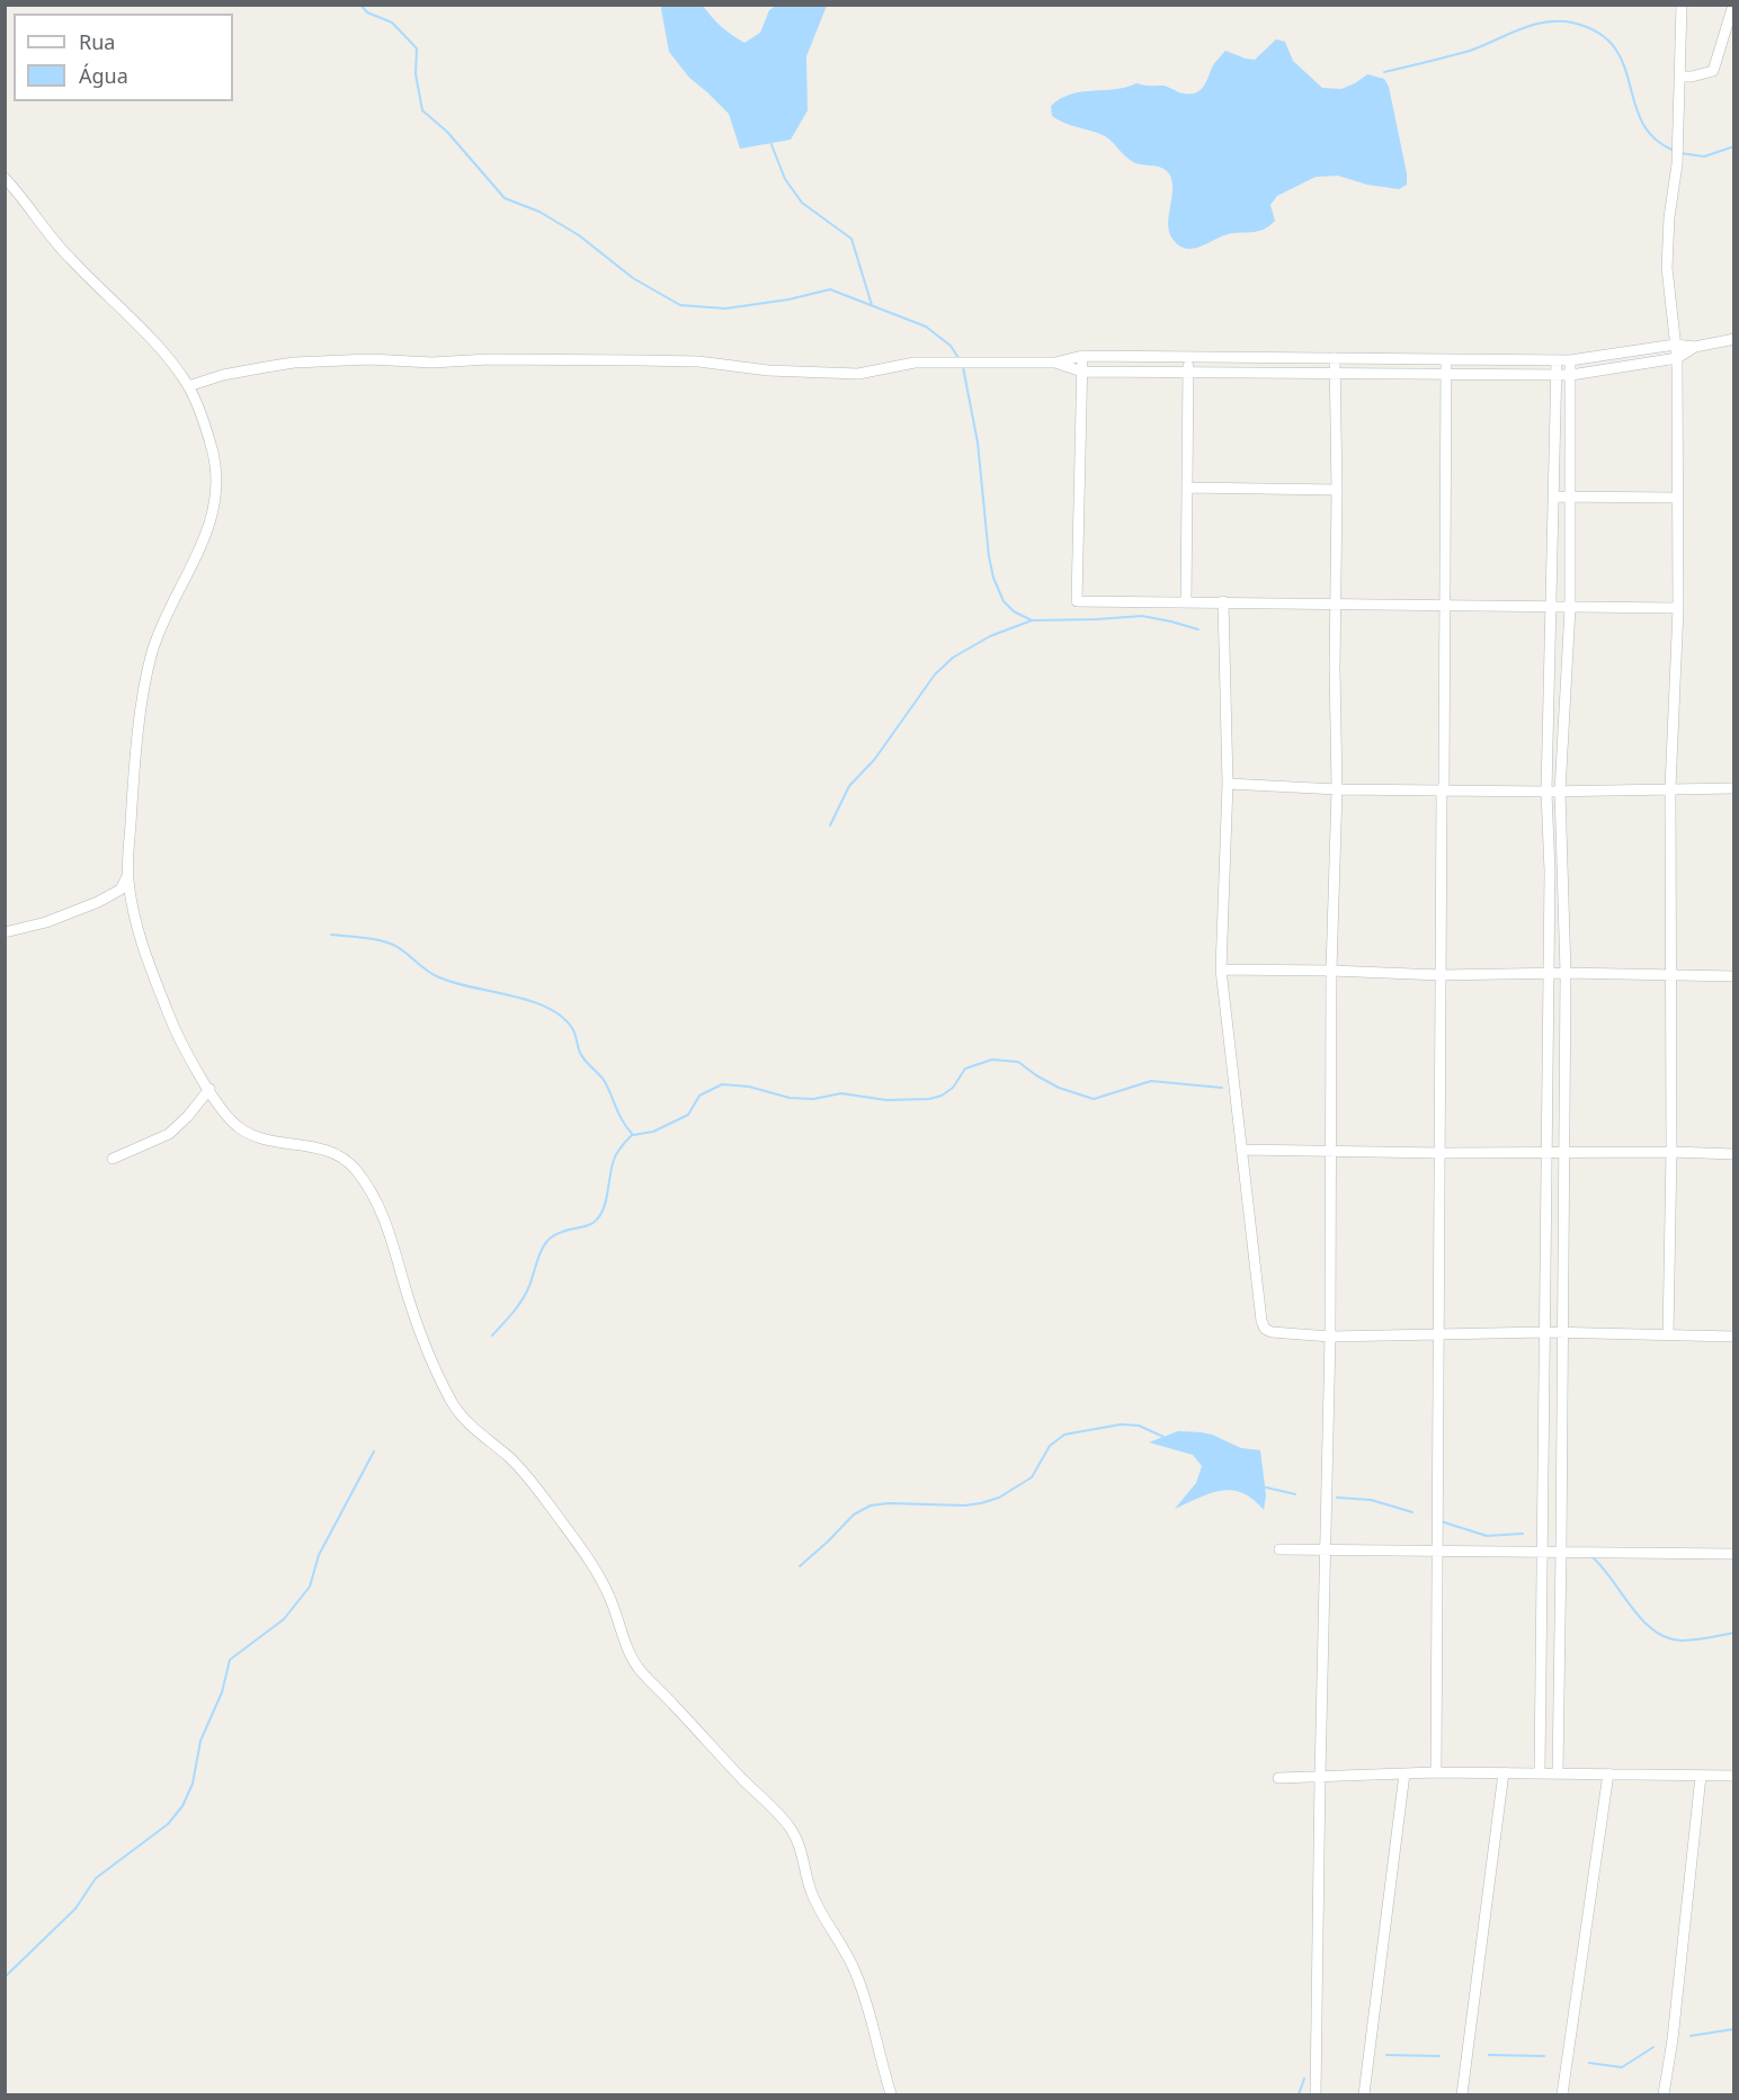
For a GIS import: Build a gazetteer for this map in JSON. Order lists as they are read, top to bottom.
{
  "legend": ["Rua", "Água"]
}
